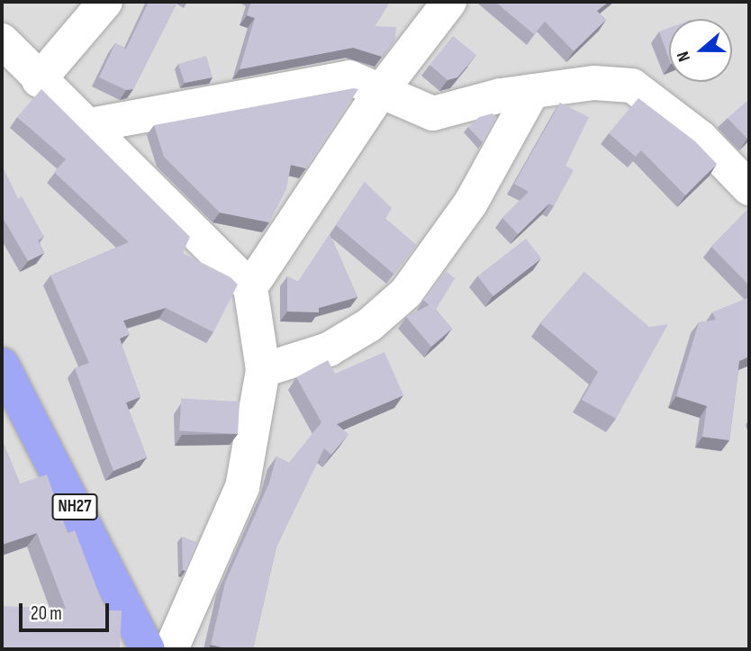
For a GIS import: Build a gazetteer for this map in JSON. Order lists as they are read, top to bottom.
{
  "streets": {
    "highway": ["NH27"]
  },
  "scale_bar": "20 m",
  "north": "left"
}
